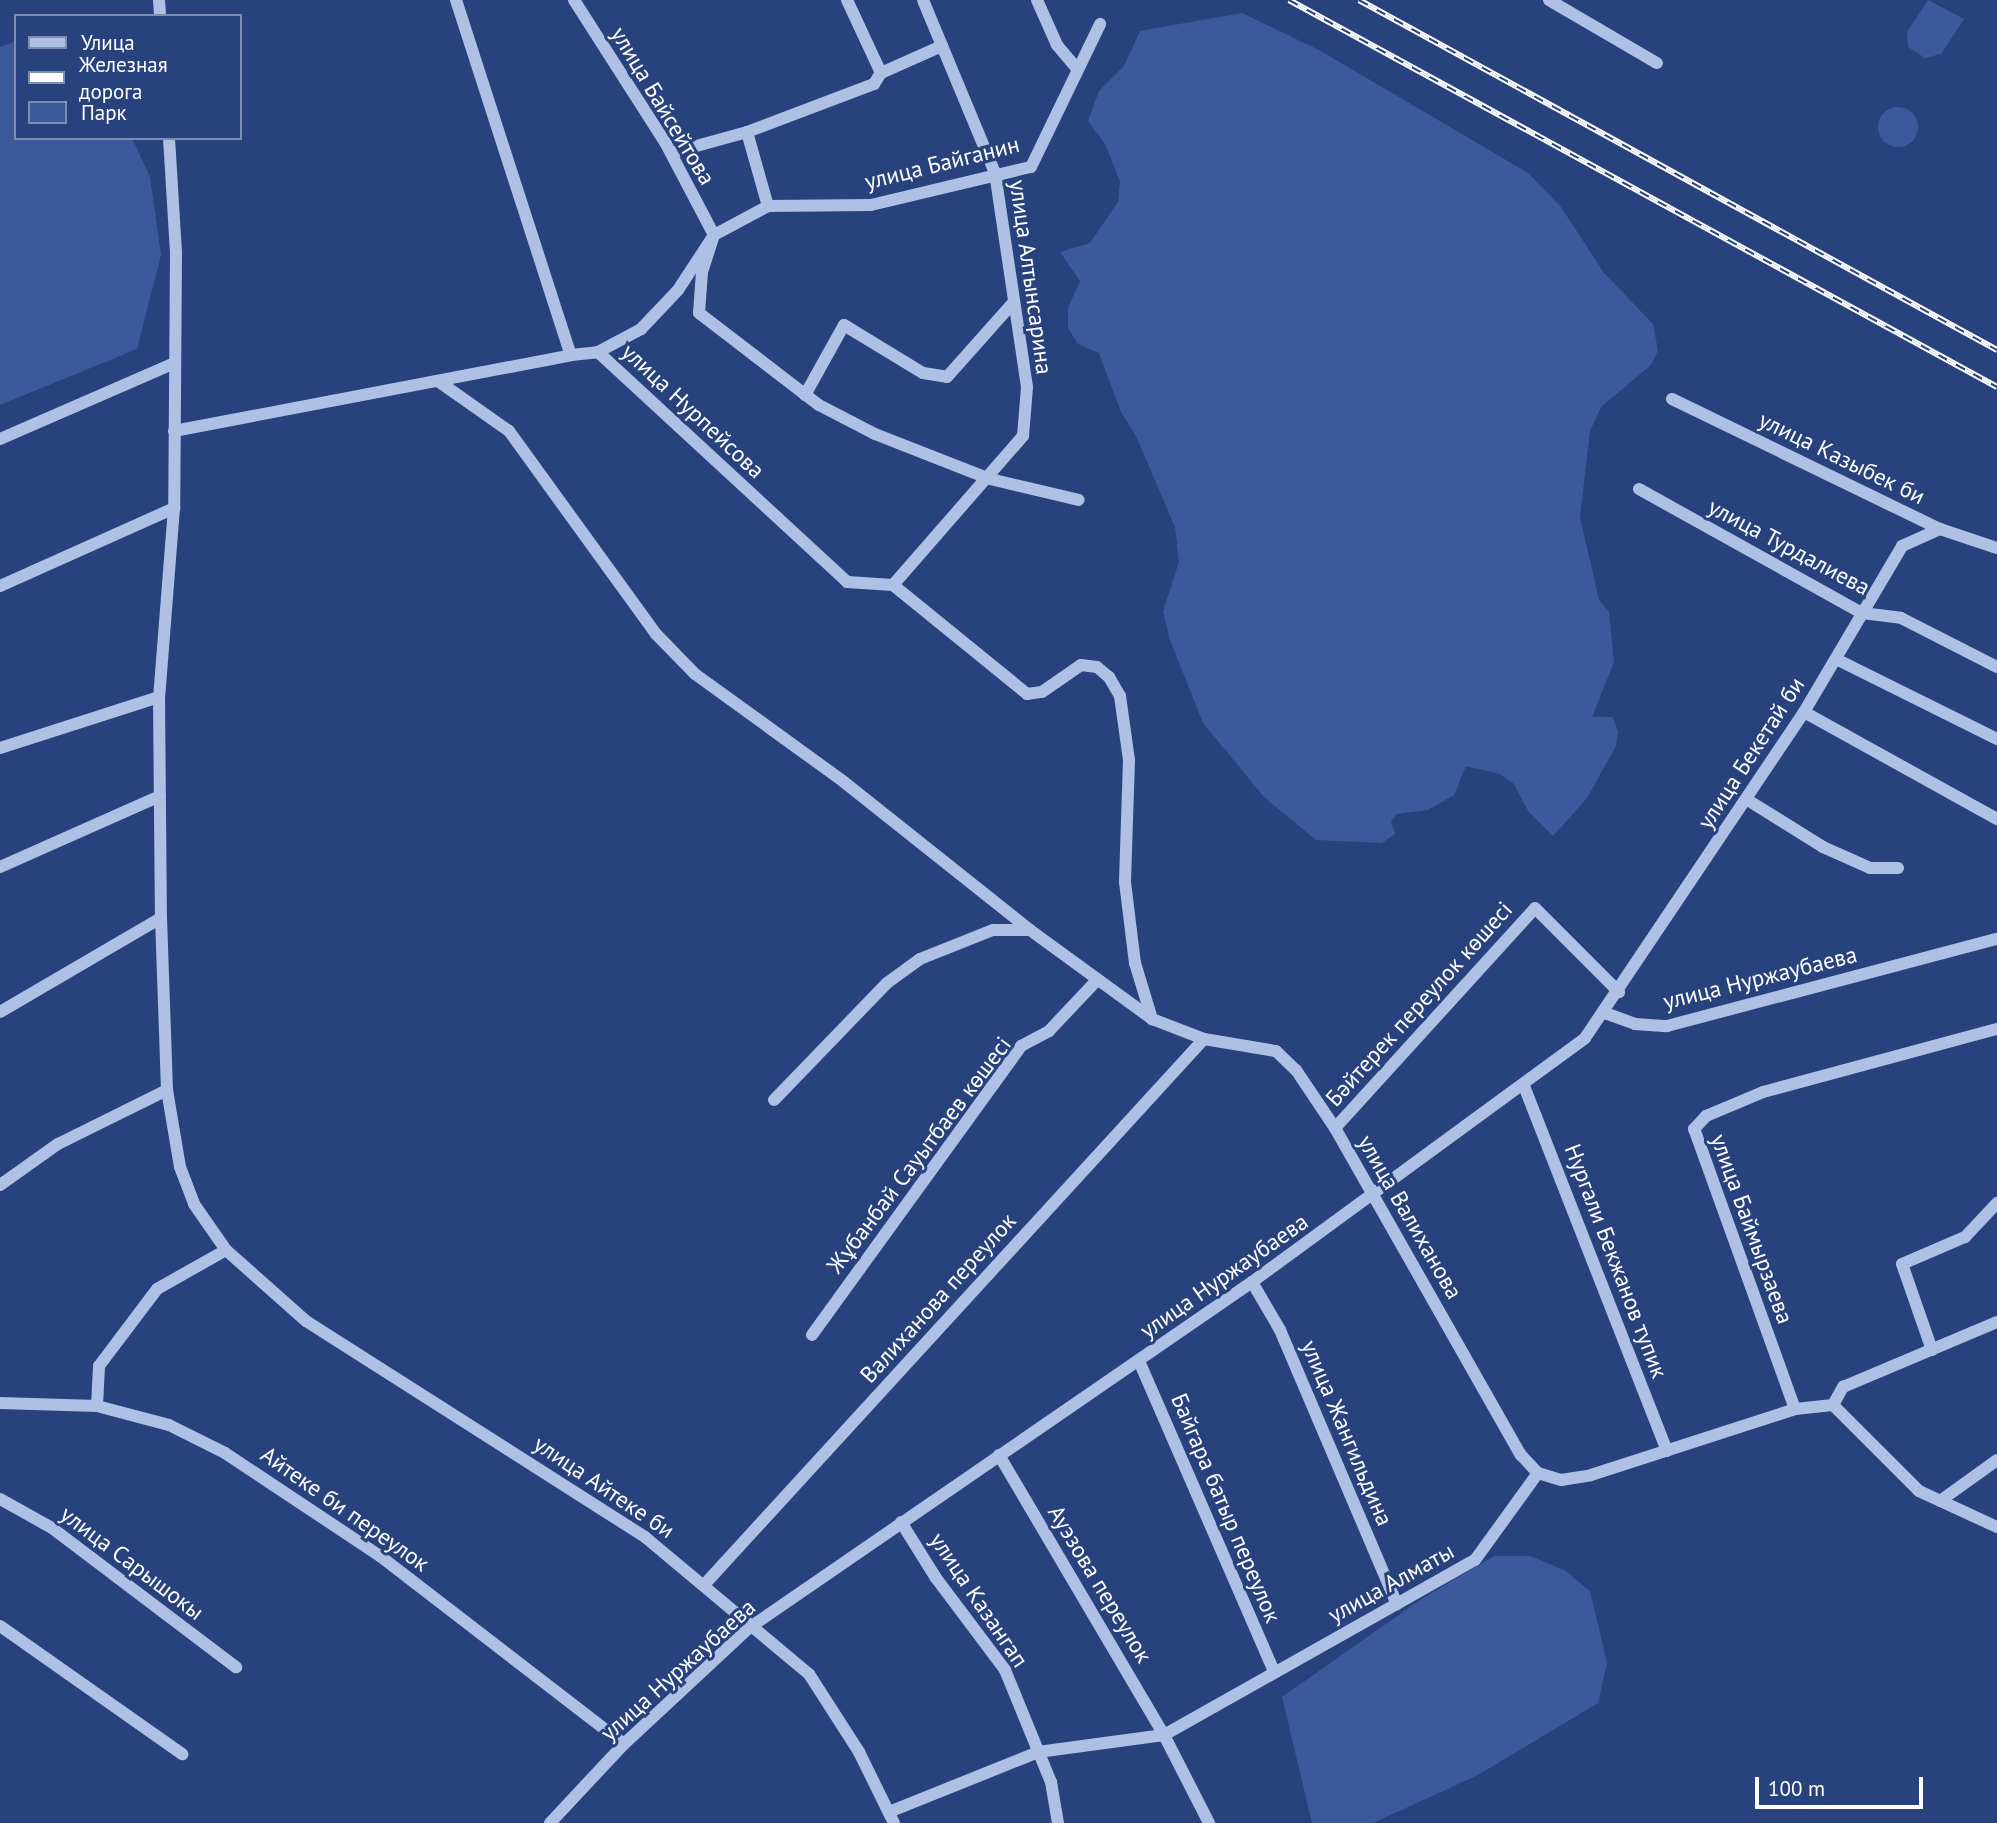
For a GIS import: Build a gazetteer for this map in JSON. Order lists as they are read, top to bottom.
{
  "streets": {
    "street": [
      "улица Байсейтова",
      "улица Байганин",
      "улица Алтынсарина",
      "улица Нурпейсова",
      "улица Казыбек би",
      "улица Турдалиева",
      "улица Бекетай би",
      "улица Нуржаубаева",
      "Бәйтерек переулок көшесі",
      "Жұбанбай Сауытбаев көшесі",
      "улица Валиханова",
      "улица Баймырзаева",
      "Нургали Бекжанов тупик",
      "Валиханова переулок",
      "улица Жангильдина",
      "улица Айтеке би",
      "Байгара батыр переулок",
      "Айтеке би переулок",
      "улица Сарышокы",
      "улица Алматы",
      "Ауэзова переулок",
      "улица Казангап"
    ]
  },
  "crossings": [
    ["улица Байсейтова", "улица Байганин"],
    ["улица Байганин", "улица Алтынсарина"],
    ["улица Байганин", "улица Нурпейсова"],
    ["улица Алтынсарина", "улица Нурпейсова"],
    ["улица Нурпейсова", "улица Валиханова"],
    ["улица Нурпейсова", "улица Айтеке би"],
    ["улица Казыбек би", "улица Бекетай би"],
    ["улица Турдалиева", "улица Бекетай би"],
    ["улица Бекетай би", "улица Нуржаубаева"],
    ["улица Бекетай би", "Бәйтерек переулок көшесі"],
    ["улица Нуржаубаева", "улица Валиханова"],
    ["улица Нуржаубаева", "Нургали Бекжанов тупик"],
    ["улица Нуржаубаева", "улица Жангильдина"],
    ["улица Нуржаубаева", "улица Айтеке би"],
    ["улица Нуржаубаева", "Байгара батыр переулок"],
    ["улица Нуржаубаева", "Айтеке би переулок"],
    ["улица Нуржаубаева", "Ауэзова переулок"],
    ["улица Нуржаубаева", "улица Казангап"],
    ["Бәйтерек переулок көшесі", "улица Валиханова"],
    ["Жұбанбай Сауытбаев көшесі", "улица Валиханова"],
    ["улица Валиханова", "Валиханова переулок"],
    ["улица Валиханова", "улица Алматы"],
    ["Валиханова переулок", "улица Айтеке би"],
    ["улица Жангильдина", "улица Алматы"],
    ["улица Айтеке би", "улица Алматы"],
    ["Байгара батыр переулок", "улица Алматы"],
    ["улица Алматы", "Ауэзова переулок"],
    ["улица Алматы", "улица Казангап"]
  ],
  "legend": ["Улица", "Железная дорога", "Парк"],
  "scale_bar": "100 m"
}
